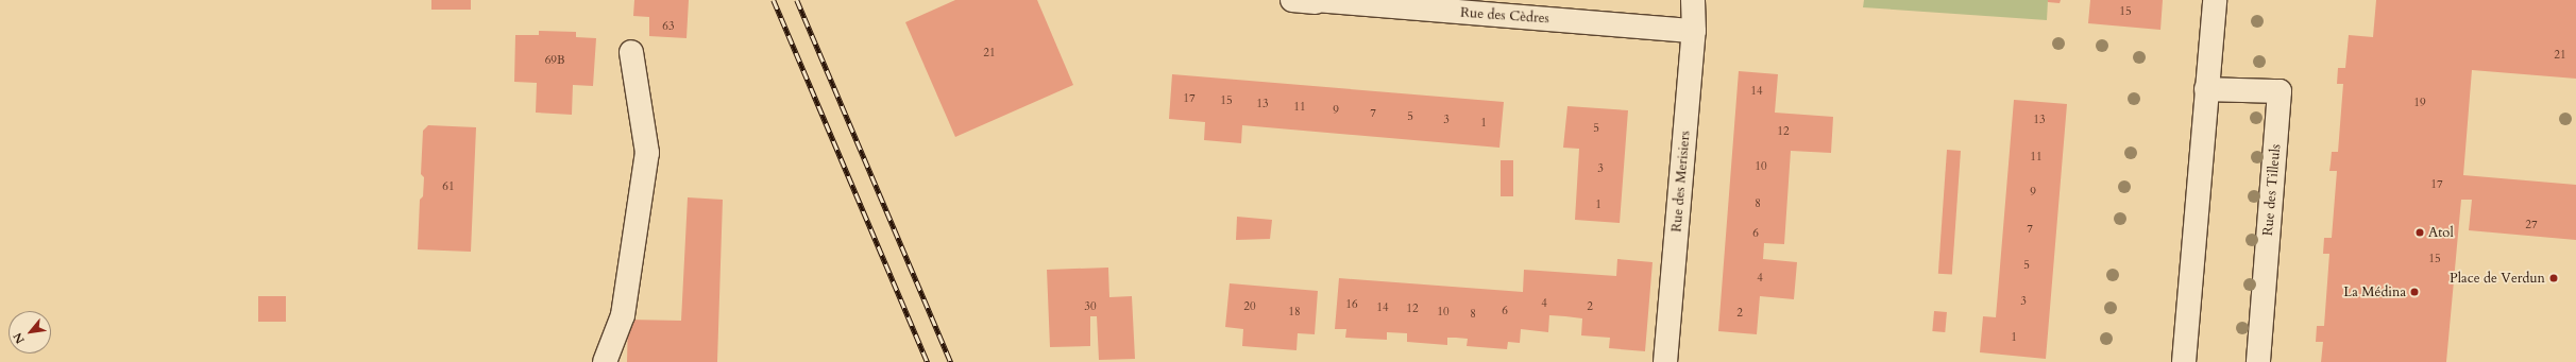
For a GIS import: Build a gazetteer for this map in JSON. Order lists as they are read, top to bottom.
{
  "streets": {
    "street": ["Rue des Cèdres", "Rue des Merisiers", "Rue des Tilleuls"]
  },
  "crossings": [
    ["Rue des Cèdres", "Rue des Merisiers"]
  ],
  "places": ["Atol", "Place de Verdun", "La Médina"],
  "house_numbers": [
    "15",
    "63",
    "21",
    "21",
    "69B",
    "14",
    "17",
    "15",
    "19",
    "13",
    "11",
    "9",
    "7",
    "5",
    "3",
    "13",
    "1",
    "5",
    "12",
    "11",
    "10",
    "3",
    "17",
    "61",
    "9",
    "8",
    "1",
    "27",
    "7",
    "6",
    "15",
    "5",
    "4",
    "3",
    "4",
    "16",
    "30",
    "20",
    "2",
    "14",
    "12",
    "6",
    "18",
    "10",
    "2",
    "8",
    "1"
  ],
  "north": "bottom left"
}
